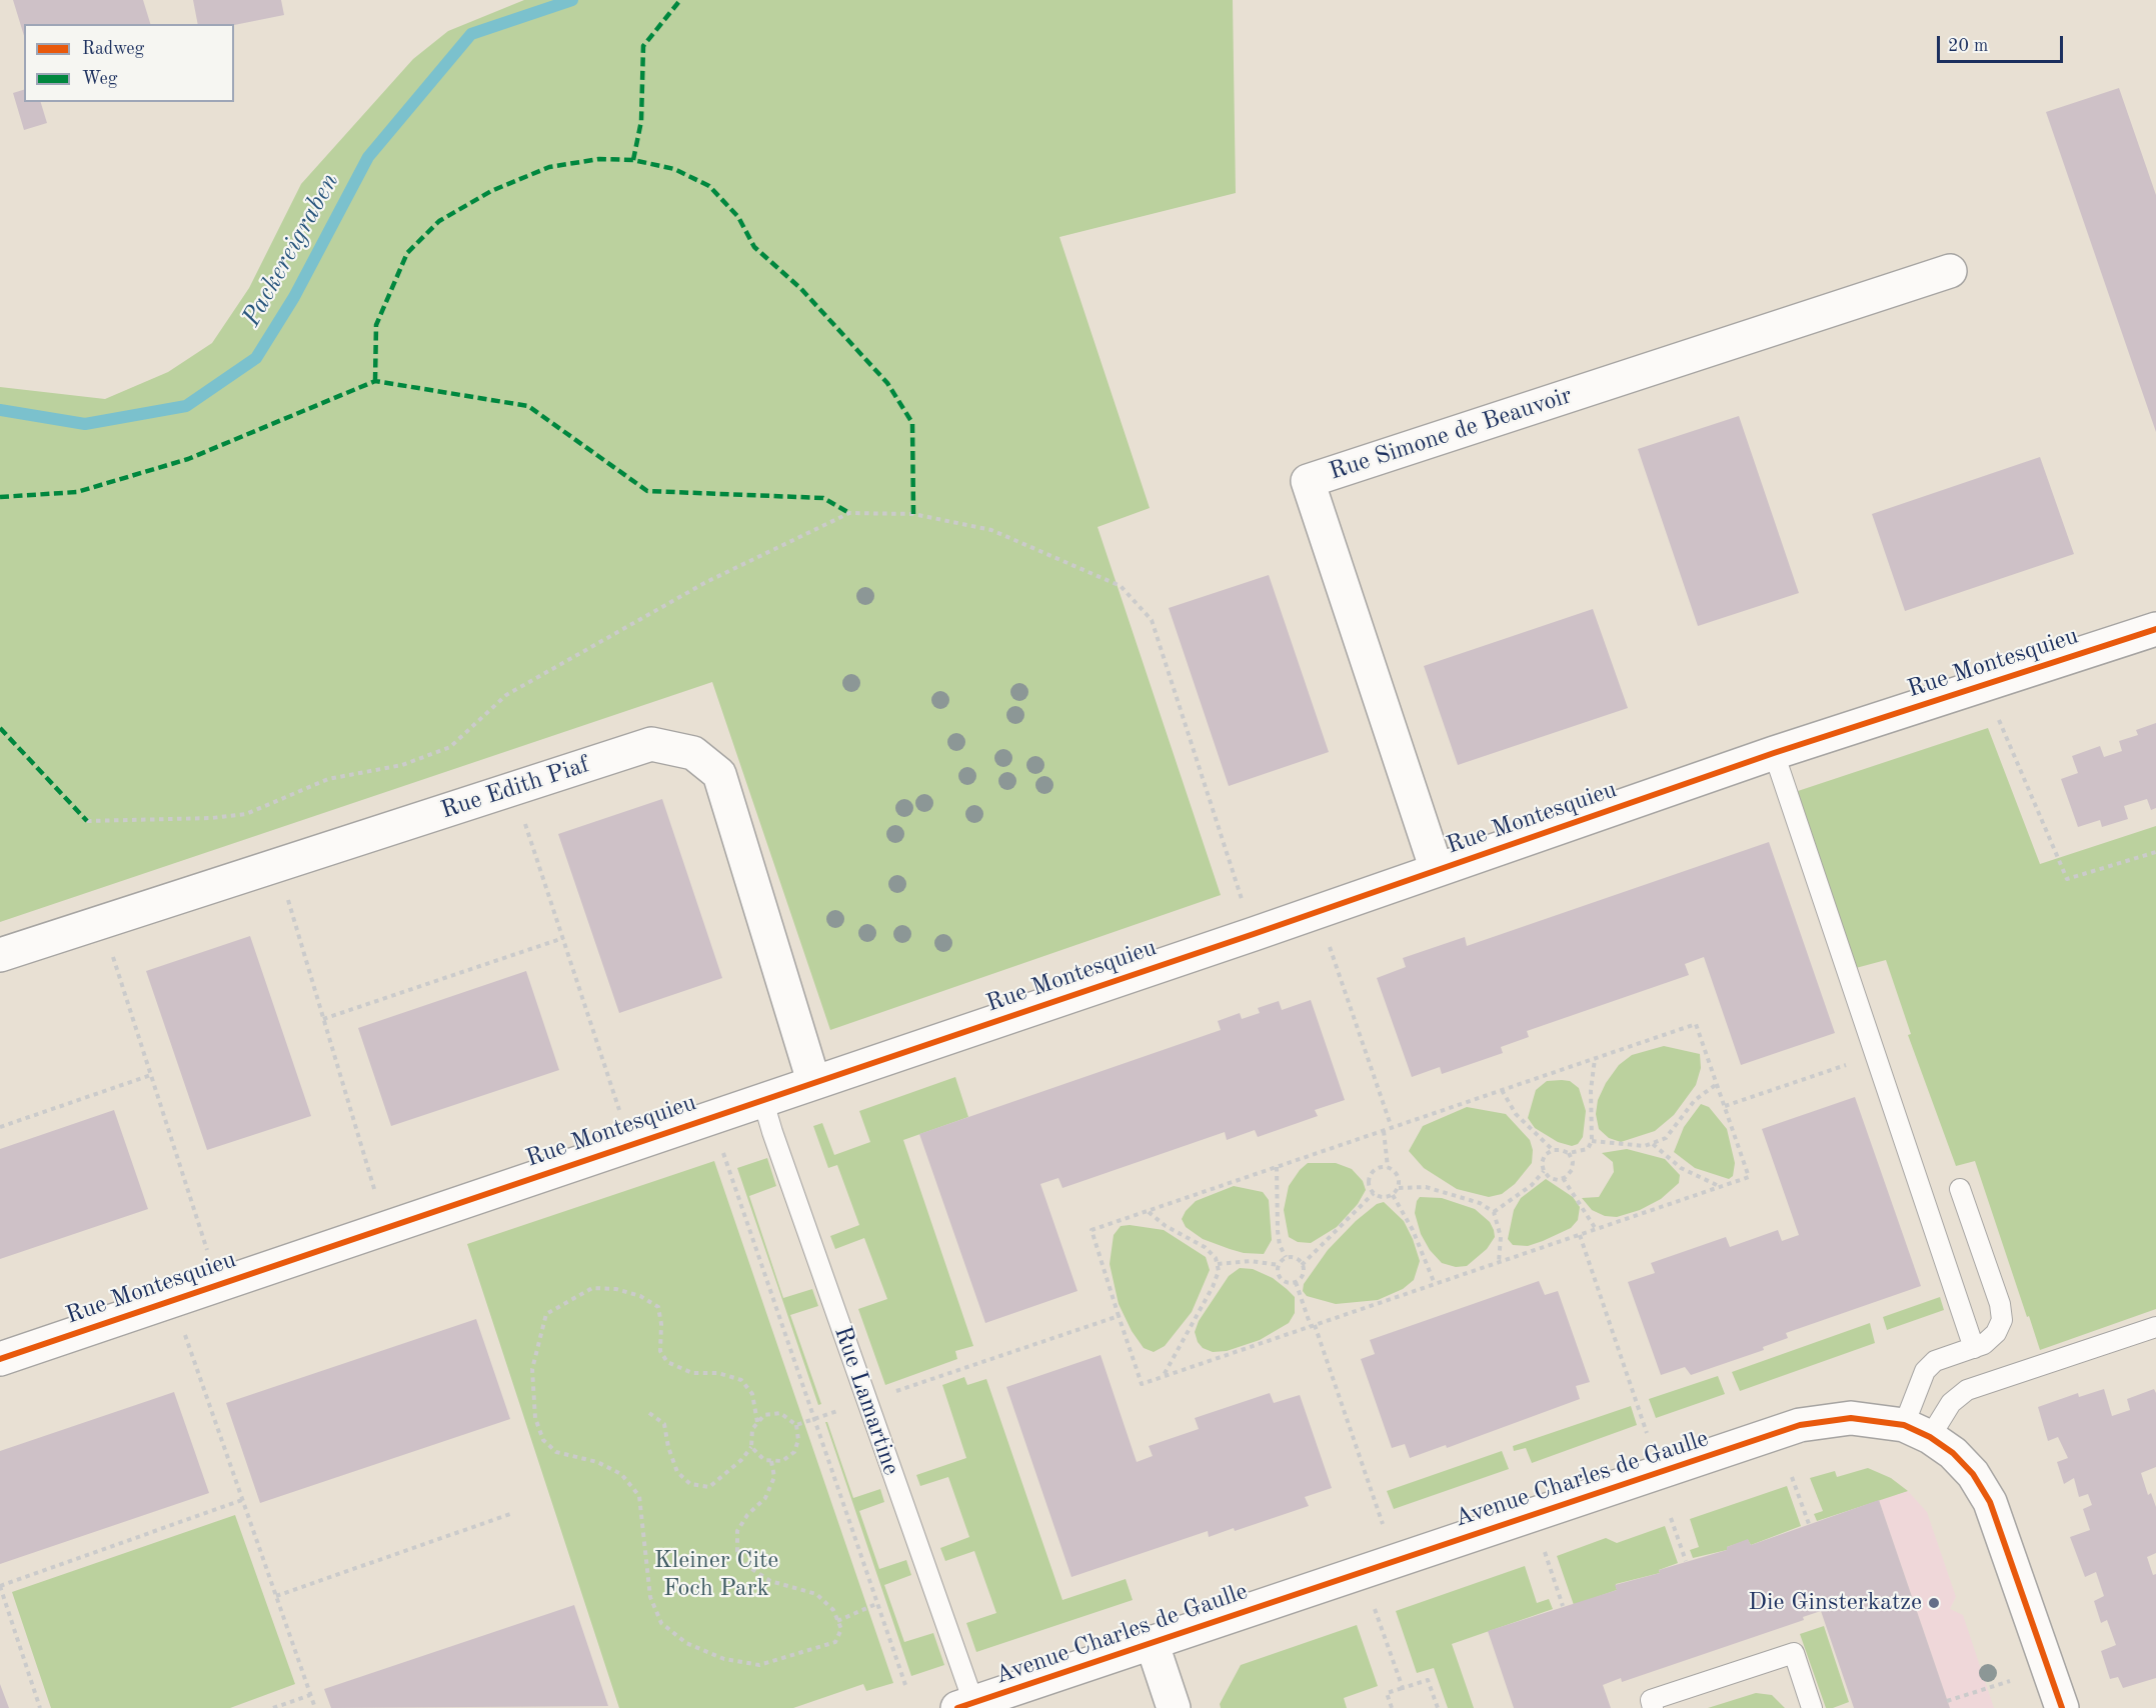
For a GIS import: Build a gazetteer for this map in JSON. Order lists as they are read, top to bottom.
{
  "streets": {
    "street": [
      "Rue Simone de Beauvoir",
      "Rue Montesquieu",
      "Rue Edith Piaf",
      "Avenue Charles de Gaulle"
    ],
    "lane": ["Rue Lamartine"]
  },
  "crossings": [
    ["Rue Simone de Beauvoir", "Rue Montesquieu"],
    ["Rue Montesquieu", "Rue Edith Piaf"],
    ["Rue Montesquieu", "Rue Lamartine"],
    ["Rue Lamartine", "Avenue Charles de Gaulle"]
  ],
  "water": ["Packereigraben"],
  "parks": ["Kleiner Cite Foch Park"],
  "places": ["Die Ginsterkatze"],
  "legend": ["Radweg", "Weg"],
  "scale_bar": "20 m"
}
